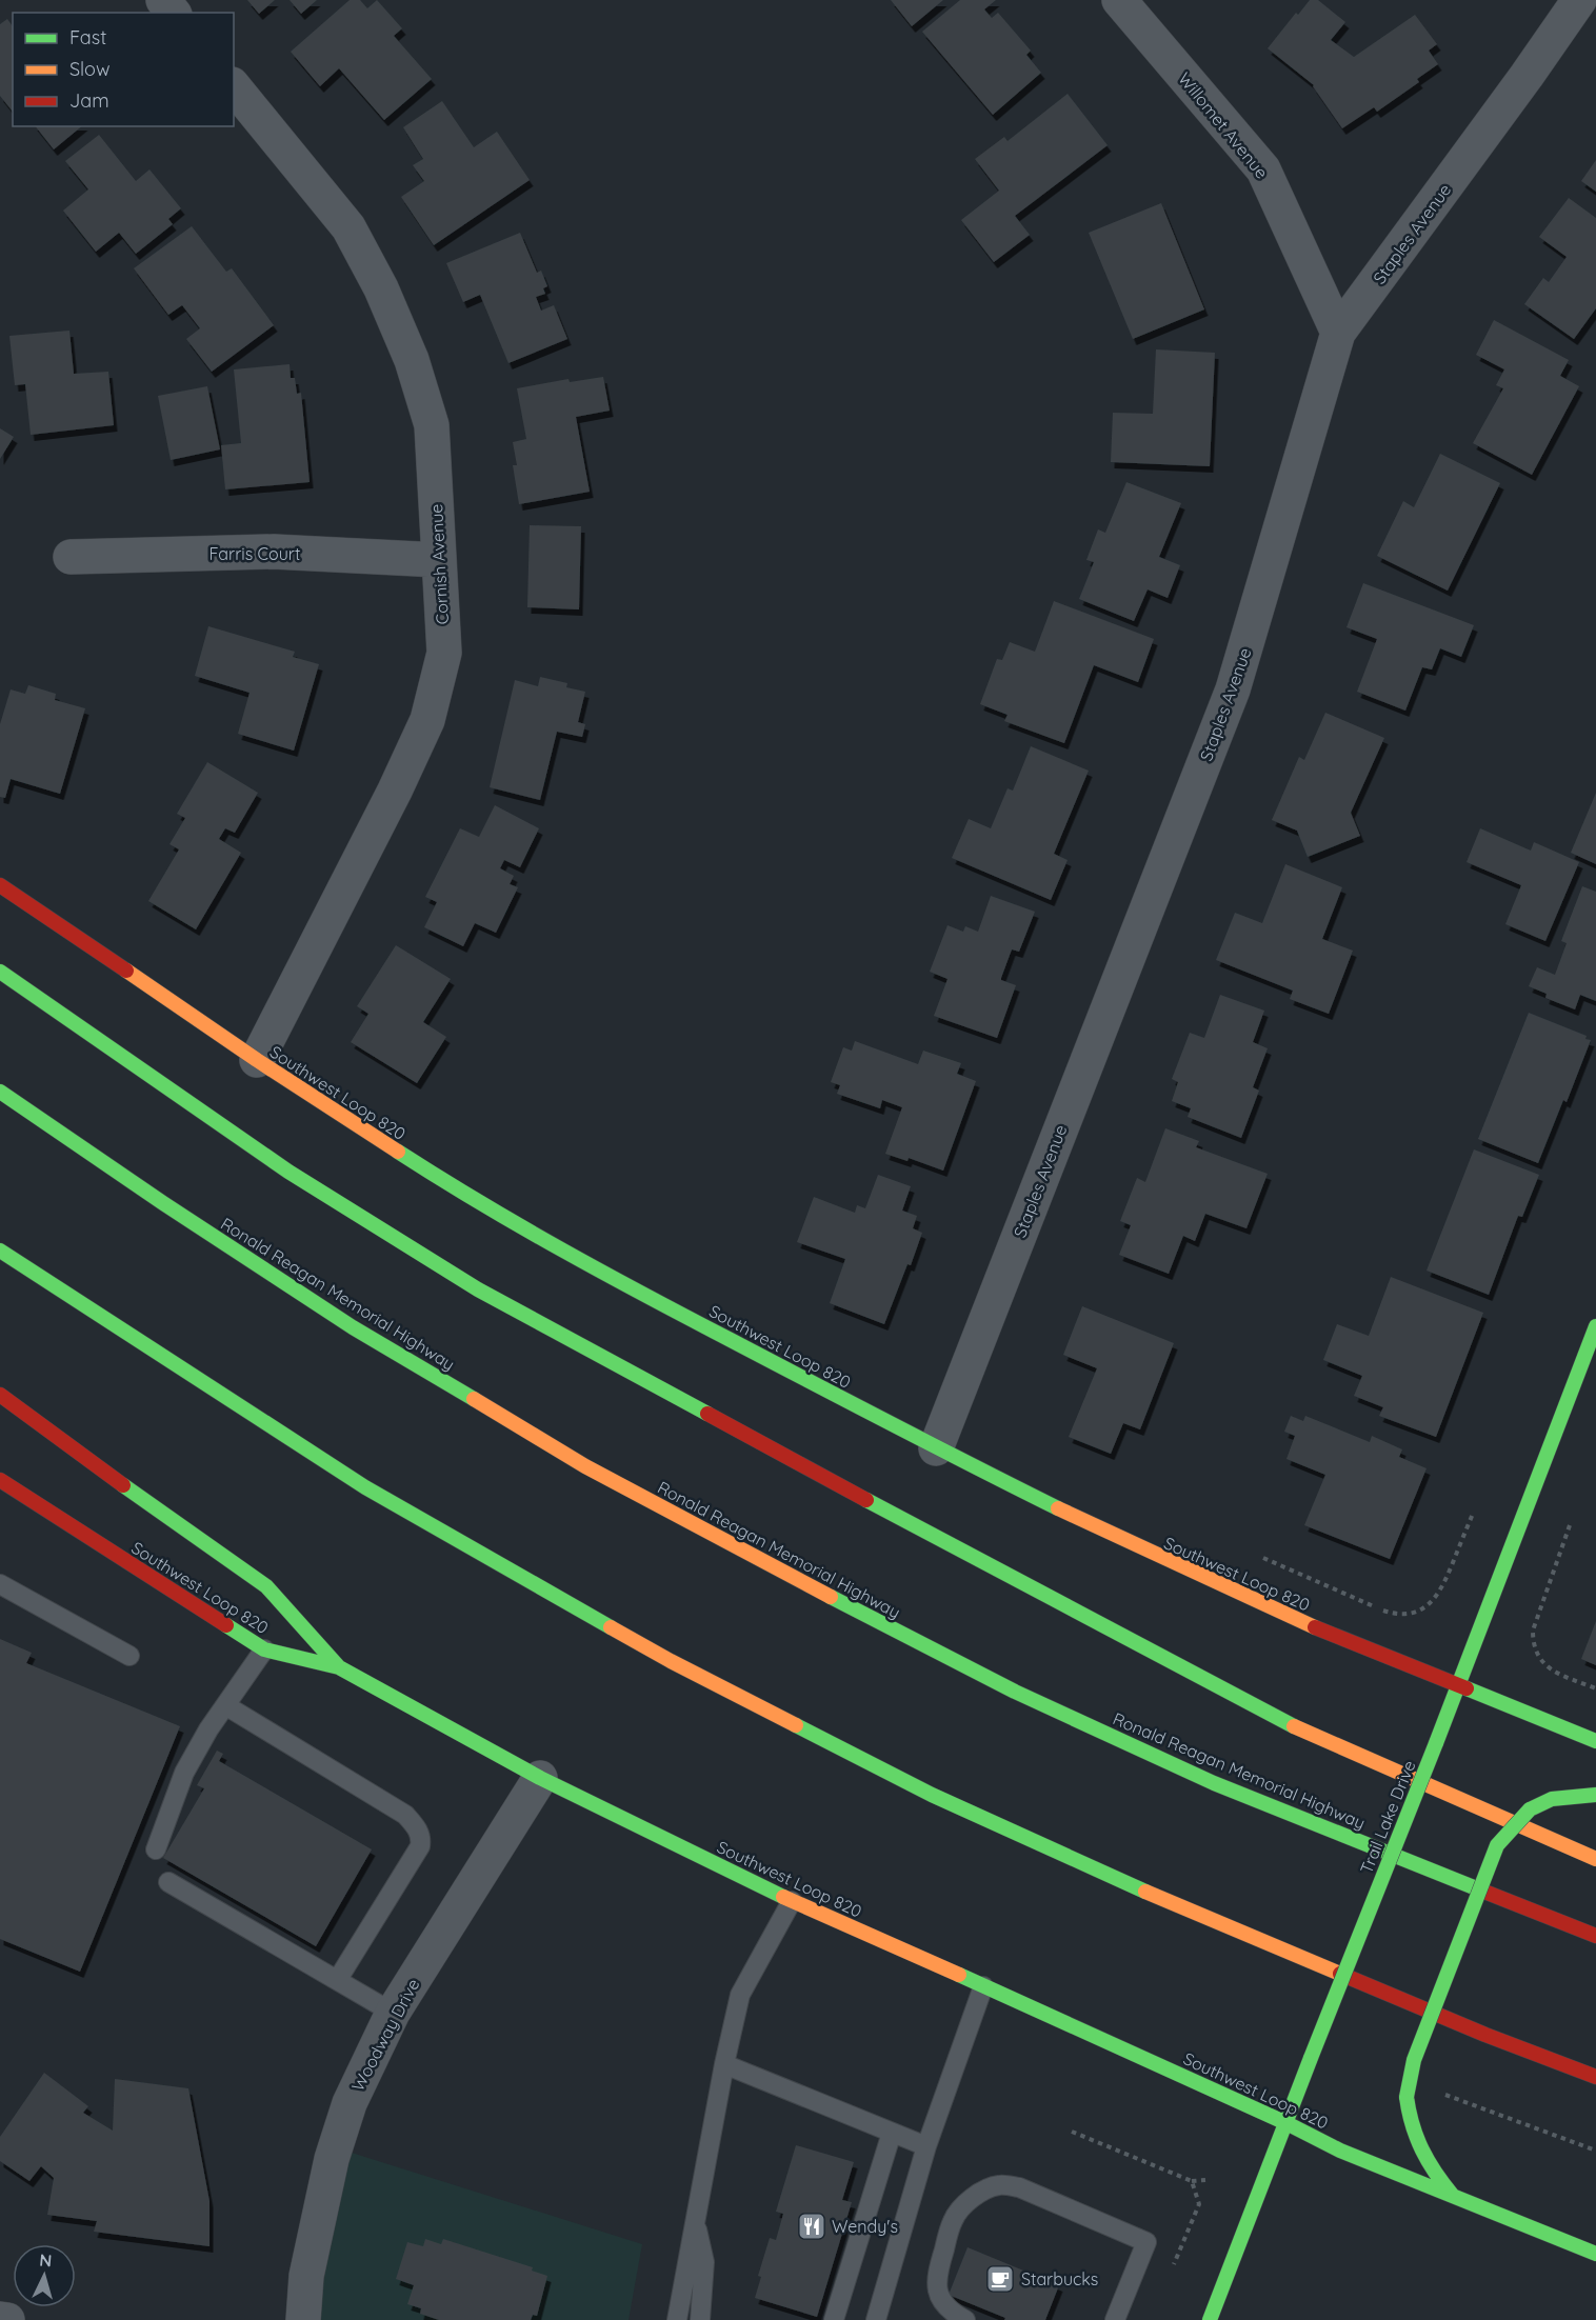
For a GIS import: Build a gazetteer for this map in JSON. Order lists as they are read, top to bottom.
{
  "streets": {
    "main road": ["Southwest Loop 820", "Ronald Reagan Memorial Highway", "Trail Lake Drive"],
    "street": [
      "Willomet Avenue",
      "Staples Avenue",
      "Farris Court",
      "Cornish Avenue",
      "Woodway Drive"
    ]
  },
  "crossings": [
    ["Willomet Avenue", "Staples Avenue"],
    ["Staples Avenue", "Southwest Loop 820"],
    ["Farris Court", "Cornish Avenue"],
    ["Cornish Avenue", "Southwest Loop 820"],
    ["Southwest Loop 820", "Trail Lake Drive"],
    ["Southwest Loop 820", "Woodway Drive"]
  ],
  "places": {
    "restaurant": ["Wendy's"],
    "cafe": ["Starbucks"]
  },
  "legend": ["Fast", "Slow", "Jam"],
  "north": "top"
}
